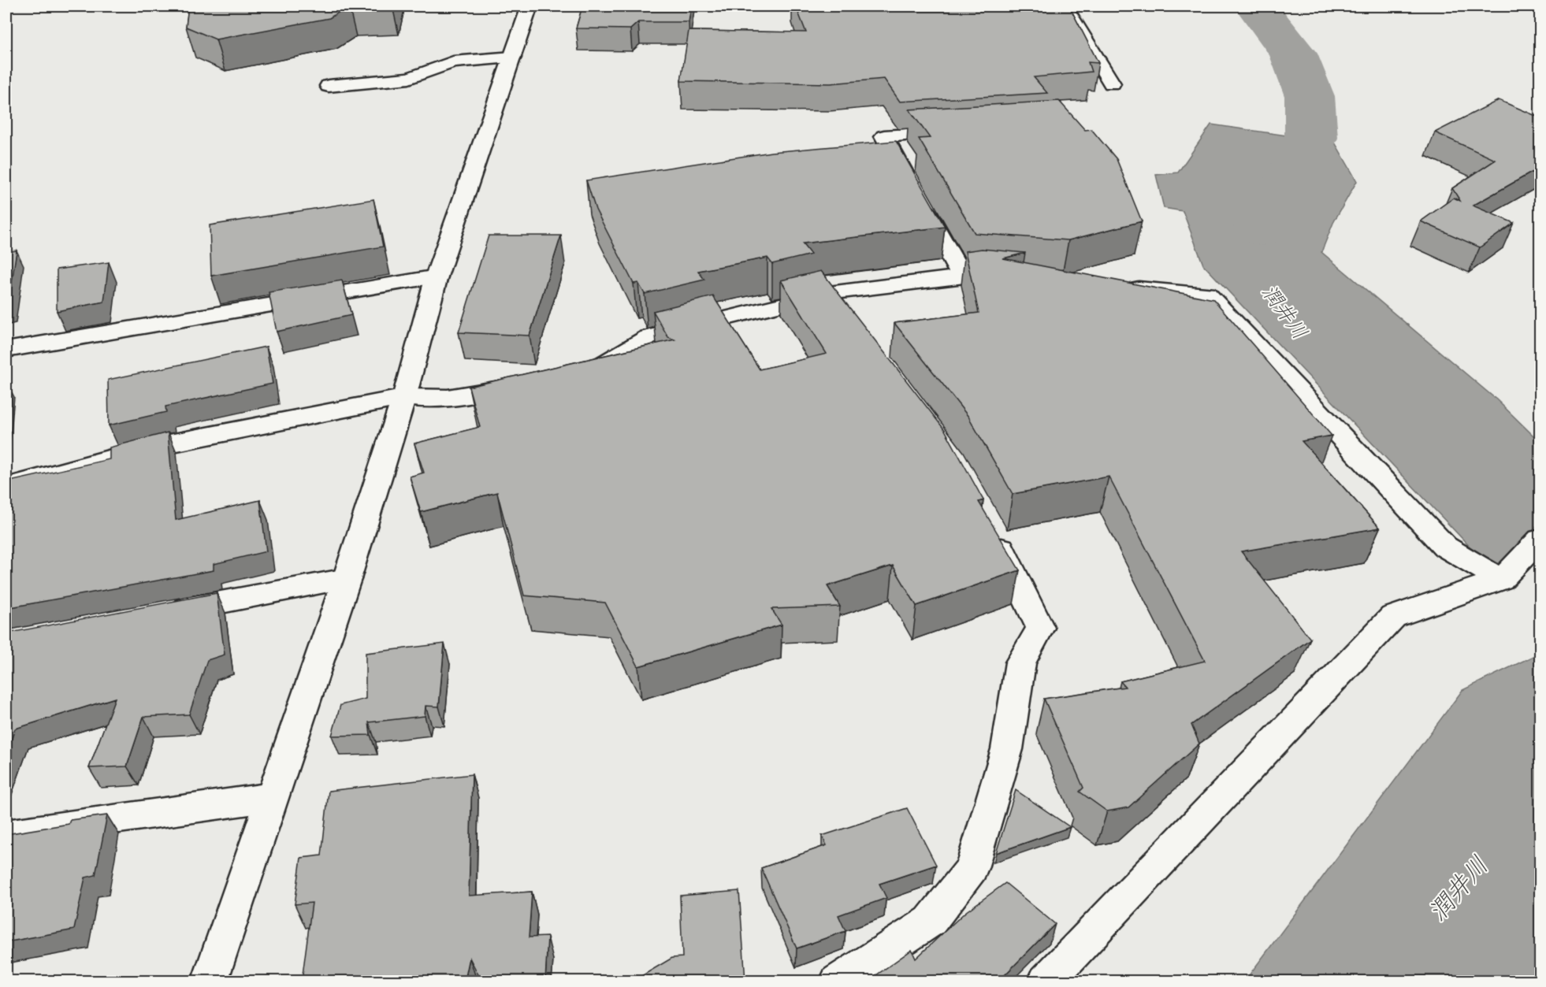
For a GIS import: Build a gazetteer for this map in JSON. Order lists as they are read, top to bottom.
{
  "water": ["潤井川"]
}
